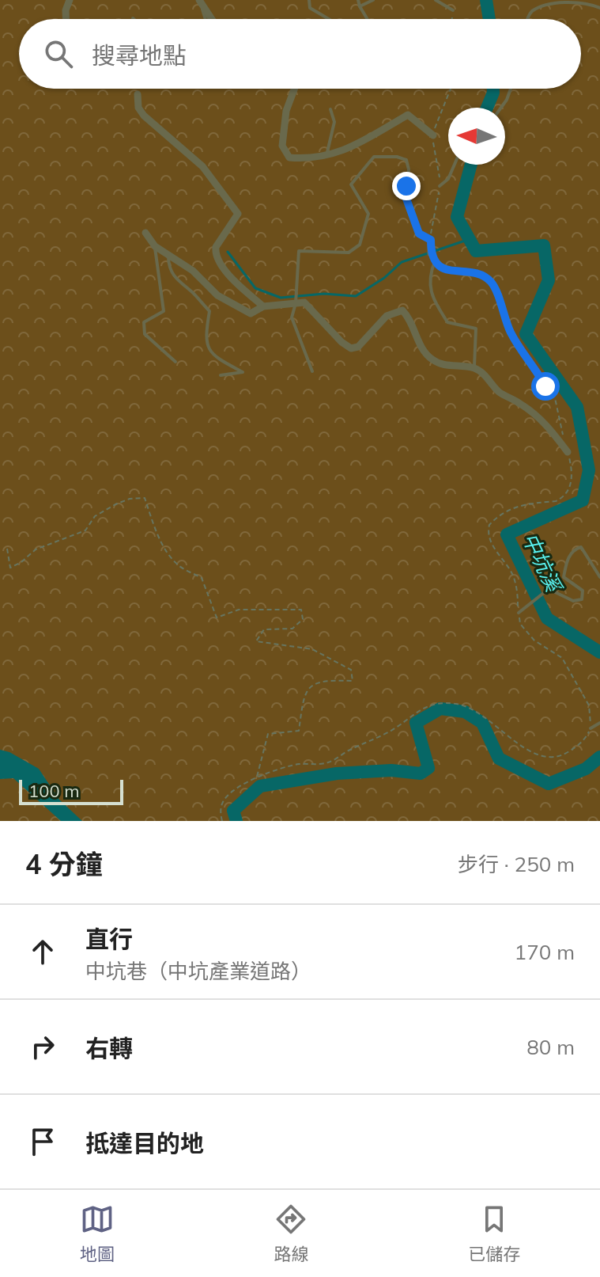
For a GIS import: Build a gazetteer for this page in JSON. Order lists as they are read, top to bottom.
{
  "water": ["中坑溪"],
  "scale_bar": "100 m",
  "north": "left",
  "page": {
    "search": "搜尋地點",
    "scale": "100 m",
    "heading": ["4 分鐘", "步行 · 250 m"],
    "list": [
      ["直行", "中坑巷（中坑產業道路）", "170 m"],
      ["右轉", "80 m"],
      "抵達目的地"
    ],
    "nav": ["地圖", "路線", "已儲存"]
  }
}
